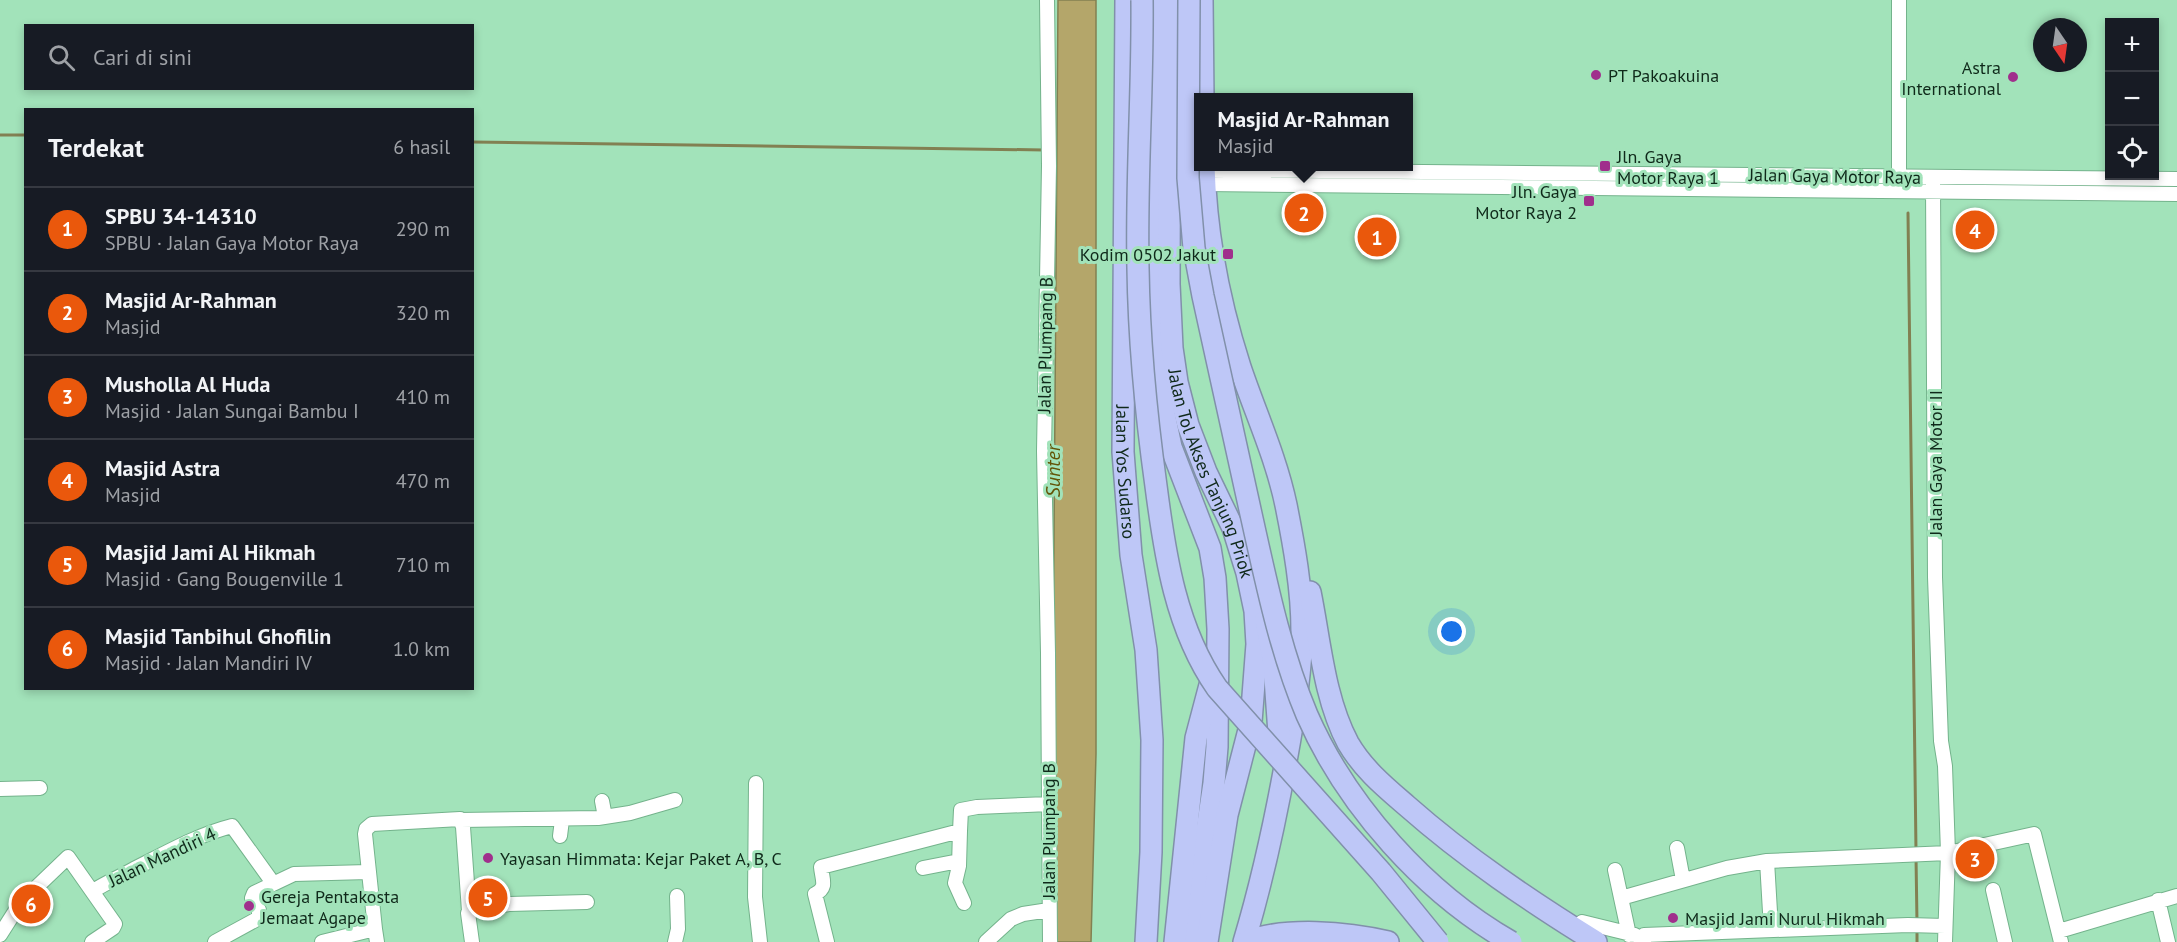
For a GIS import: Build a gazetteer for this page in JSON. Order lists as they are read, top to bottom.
{
  "streets": {
    "highway": ["Jalan Yos Sudarso", "Jalan Tol Akses Tanjung Priok"],
    "street": [
      "Jalan Gaya Motor Raya",
      "Jalan Plumpang B",
      "Jalan Gaya Motor II",
      "Jalan Mandiri 4"
    ]
  },
  "crossings": [
    ["Jalan Gaya Motor Raya", "Jalan Gaya Motor II"]
  ],
  "water": ["Sunter"],
  "places": {
    "other": [
      "PT Pakoakuina",
      "Astra International",
      "Yayasan Himmata: Kejar Paket A, B, C",
      "Gereja Pentakosta Jemaat Agape",
      "Masjid Jami Nurul Hikmah"
    ],
    "transit": ["Jln. Gaya Motor Raya 1", "Jln. Gaya Motor Raya 2", "Kodim 0502 Jakut"]
  },
  "north": "bottom",
  "page": {
    "map_buttons": ["+", "−"],
    "search": "Cari di sini",
    "popup": ["Masjid Ar-Rahman", "Masjid"],
    "heading": ["Terdekat", "6 hasil"],
    "list": [
      {
        "mark": "1",
        "name": "SPBU 34-14310",
        "note": "SPBU · Jalan Gaya Motor Raya",
        "value": "290 m"
      },
      {
        "mark": "2",
        "name": "Masjid Ar-Rahman",
        "note": "Masjid",
        "value": "320 m"
      },
      {
        "mark": "3",
        "name": "Musholla Al Huda",
        "note": "Masjid · Jalan Sungai Bambu I",
        "value": "410 m"
      },
      {
        "mark": "4",
        "name": "Masjid Astra",
        "note": "Masjid",
        "value": "470 m"
      },
      {
        "mark": "5",
        "name": "Masjid Jami Al Hikmah",
        "note": "Masjid · Gang Bougenville 1",
        "value": "710 m"
      },
      {
        "mark": "6",
        "name": "Masjid Tanbihul Ghofilin",
        "note": "Masjid · Jalan Mandiri IV",
        "value": "1.0 km"
      }
    ],
    "pins": [
      "2",
      "4",
      "1",
      "3",
      "5",
      "6"
    ]
  }
}
